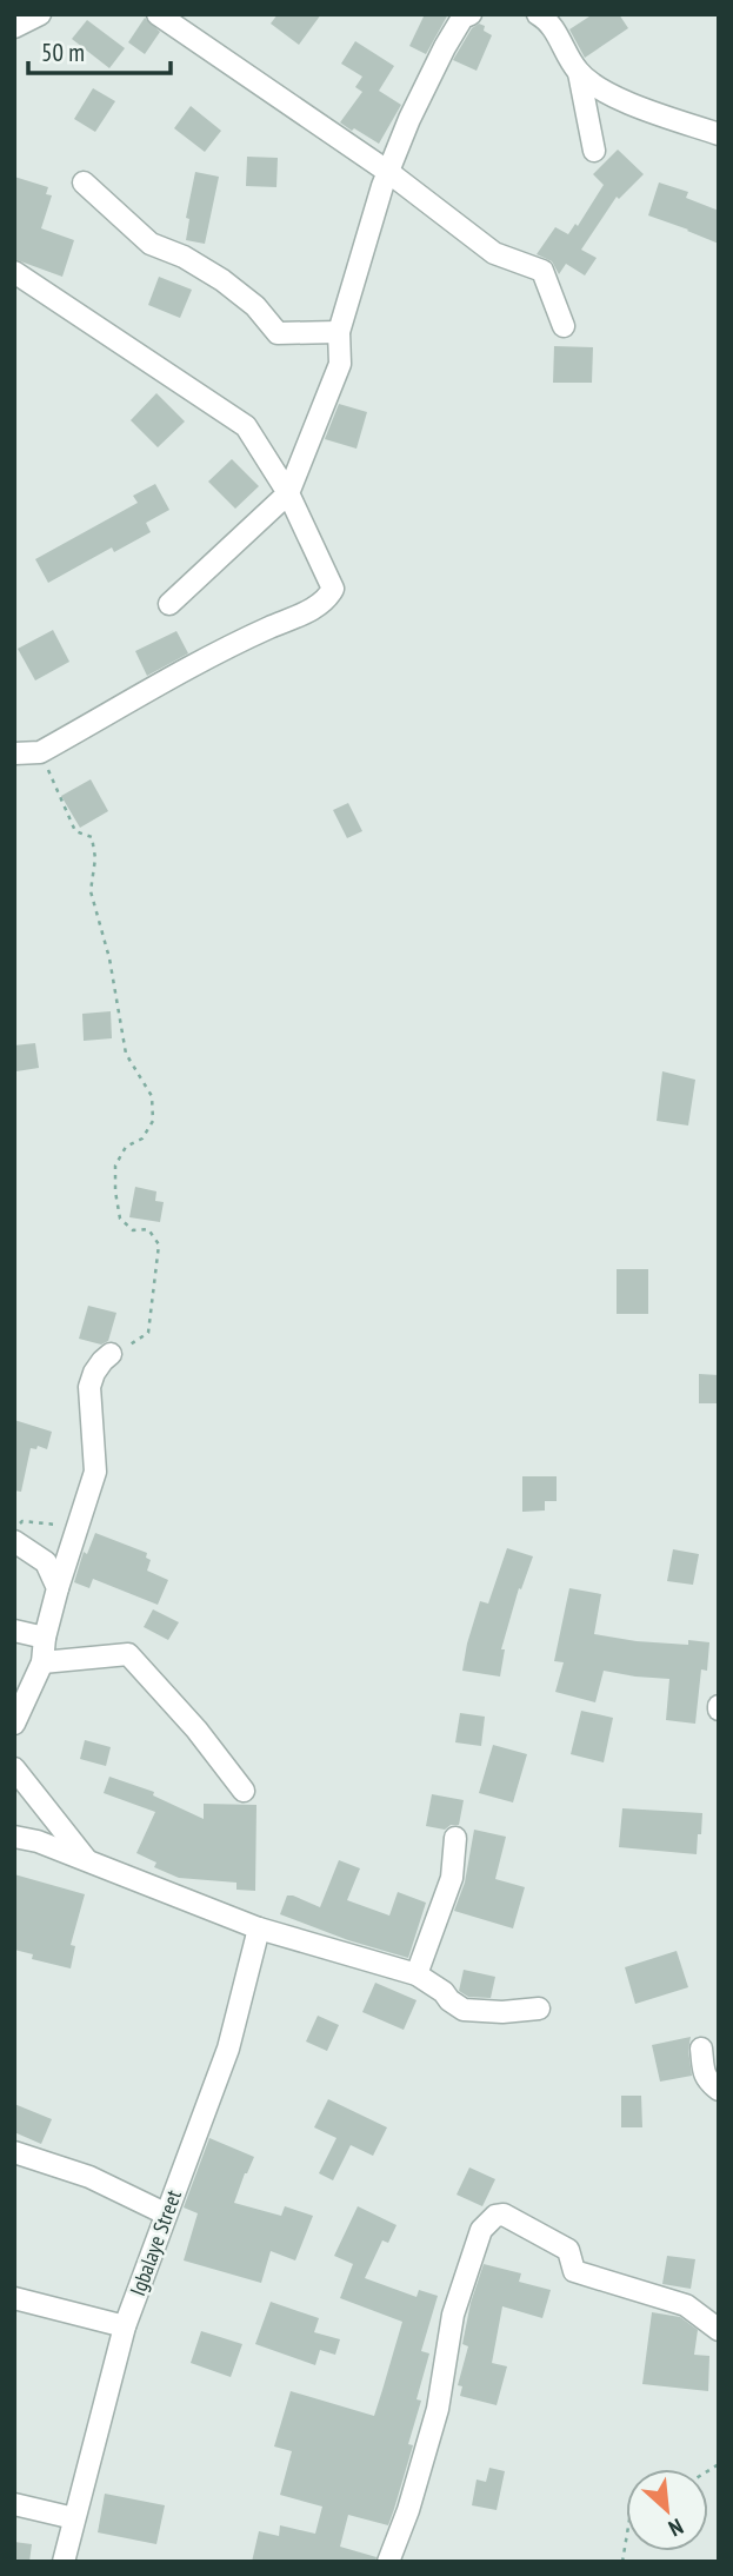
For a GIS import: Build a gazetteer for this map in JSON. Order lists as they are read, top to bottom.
{
  "streets": {
    "street": ["Igbalaye Street"]
  },
  "scale_bar": "50 m",
  "north": "bottom right"
}
